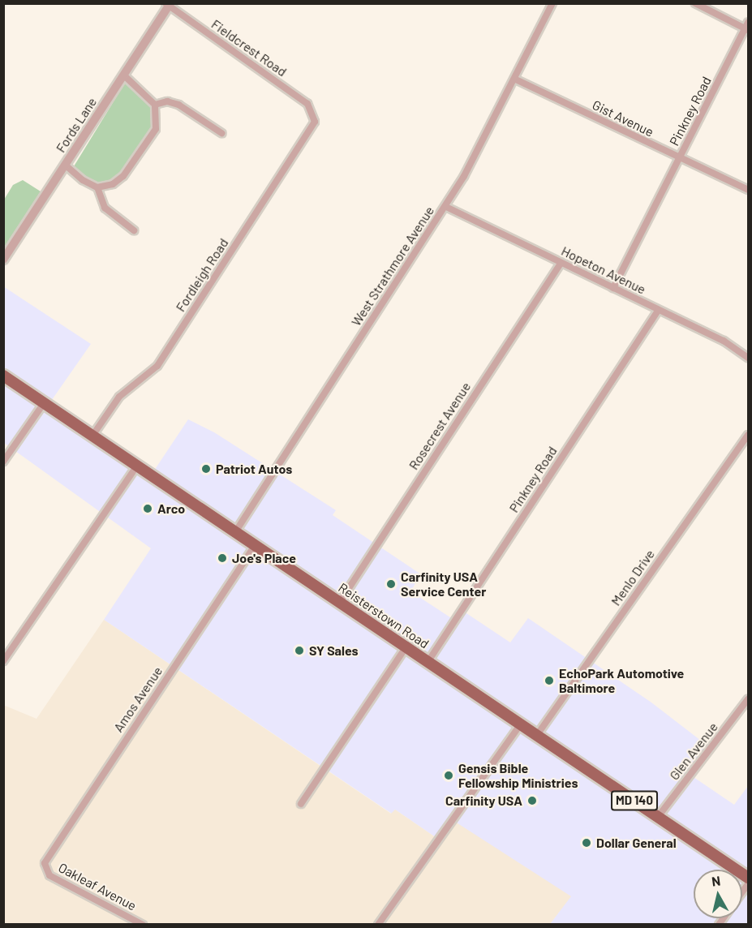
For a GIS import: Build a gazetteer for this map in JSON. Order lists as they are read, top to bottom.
{
  "streets": {
    "main road": ["Reisterstown Road", "MD 140"],
    "street": [
      "Fieldcrest Road",
      "Pinkney Road",
      "Gist Avenue",
      "Fords Lane",
      "West Strathmore Avenue",
      "Hopeton Avenue",
      "Fordleigh Road",
      "Rosecrest Avenue",
      "Menlo Drive",
      "Amos Avenue",
      "Glen Avenue",
      "Oakleaf Avenue"
    ]
  },
  "crossings": [
    ["Fieldcrest Road", "Fords Lane"],
    ["Fieldcrest Road", "Fordleigh Road"],
    ["Pinkney Road", "Gist Avenue"],
    ["Pinkney Road", "Hopeton Avenue"],
    ["Pinkney Road", "Reisterstown Road"],
    ["Gist Avenue", "West Strathmore Avenue"],
    ["West Strathmore Avenue", "Hopeton Avenue"],
    ["West Strathmore Avenue", "Reisterstown Road"],
    ["Hopeton Avenue", "Rosecrest Avenue"],
    ["Fordleigh Road", "Reisterstown Road"],
    ["Rosecrest Avenue", "Reisterstown Road"],
    ["Menlo Drive", "Reisterstown Road"],
    ["Reisterstown Road", "Amos Avenue"],
    ["Reisterstown Road", "Glen Avenue"],
    ["Amos Avenue", "Oakleaf Avenue"]
  ],
  "places": [
    "Patriot Autos",
    "Arco",
    "Joe's Place",
    "Carfinity USA Service Center",
    "SY Sales",
    "EchoPark Automotive Baltimore",
    "Gensis Bible Fellowship Ministries",
    "Carfinity USA",
    "Dollar General"
  ],
  "north": "top"
}
